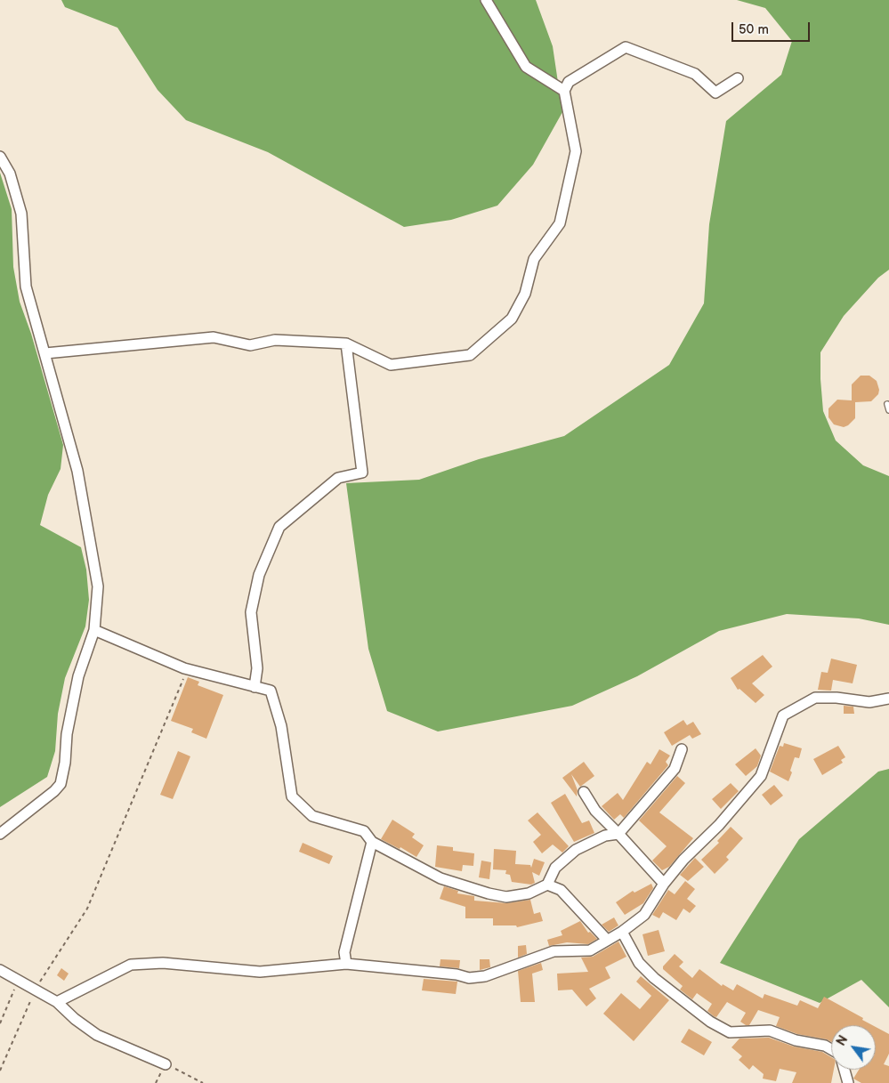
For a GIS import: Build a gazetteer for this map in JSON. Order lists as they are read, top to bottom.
{
  "scale_bar": "50 m",
  "north": "top left"
}
